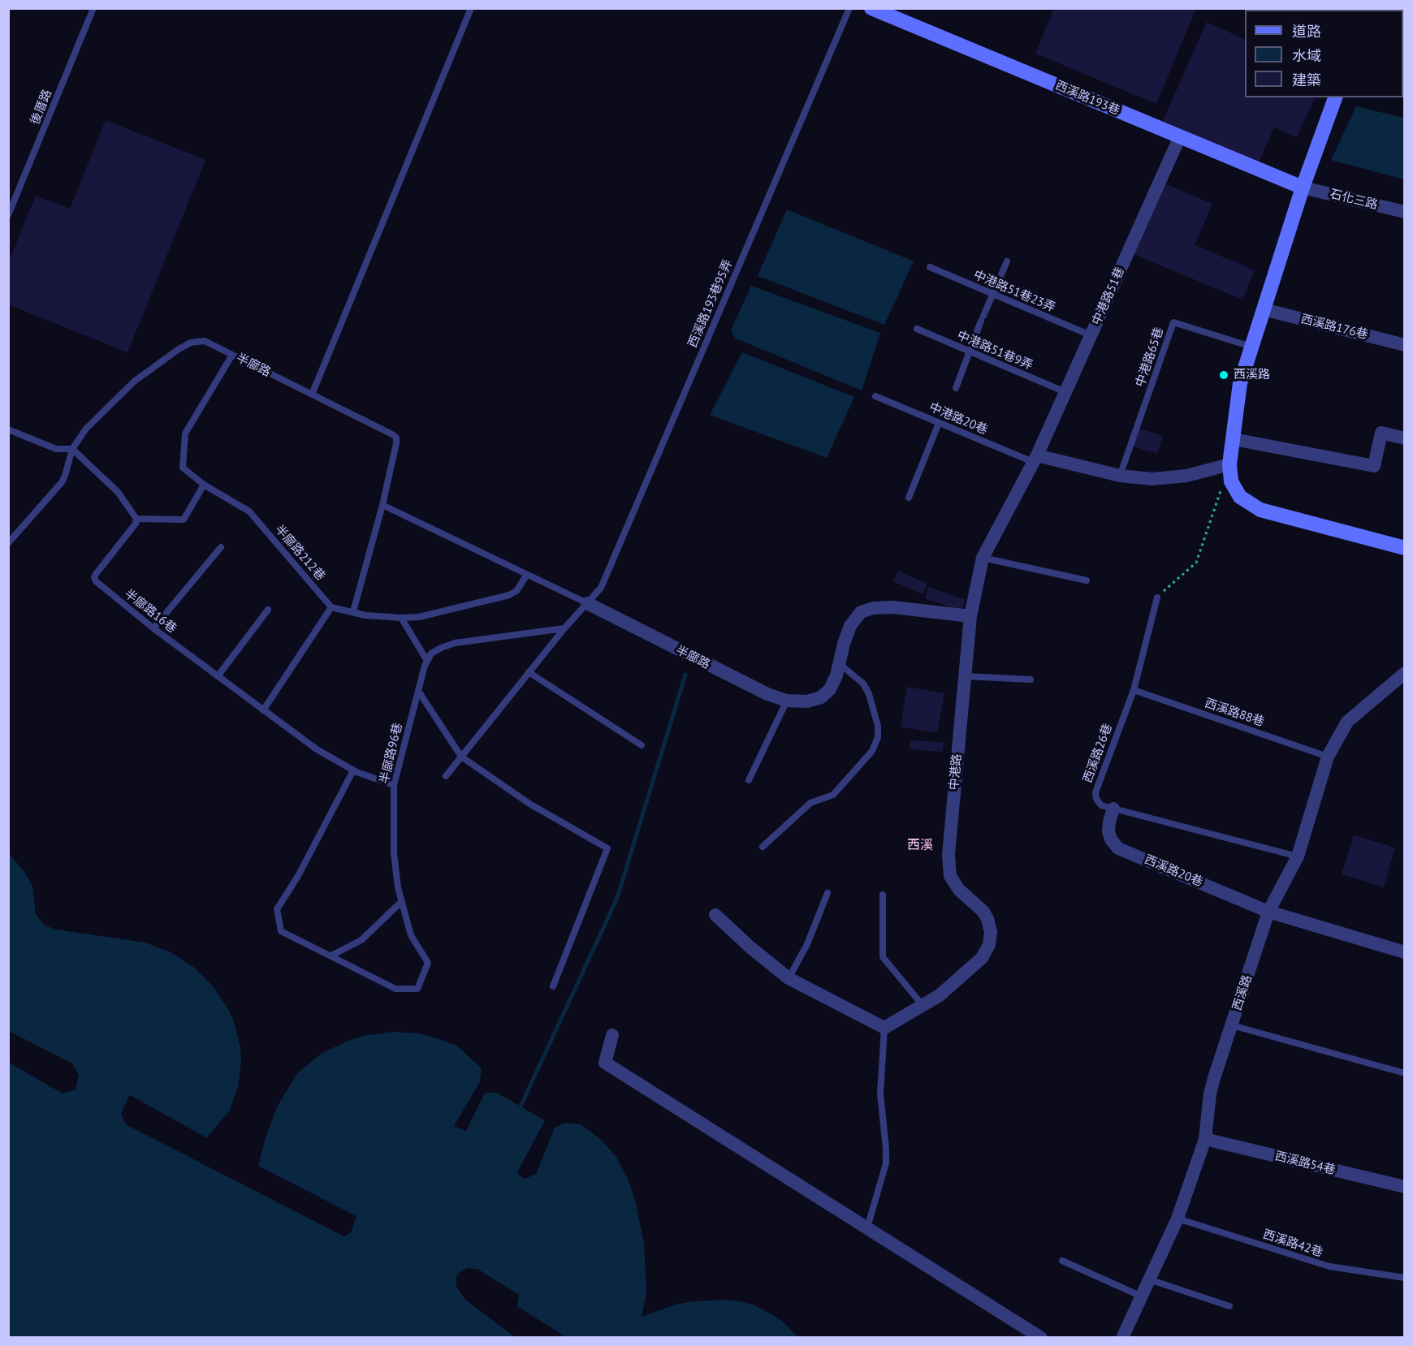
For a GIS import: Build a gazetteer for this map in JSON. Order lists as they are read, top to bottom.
{
  "streets": {
    "street": [
      "西溪路193巷",
      "石化三路",
      "中港路51巷",
      "西溪路176巷",
      "半廍路",
      "中港路",
      "西溪路20巷",
      "西溪路",
      "西溪路54巷"
    ],
    "lane": [
      "後厝路",
      "中港路51巷23弄",
      "西溪路193巷95弄",
      "中港路51巷9弄",
      "中港路65巷",
      "中港路20巷",
      "半廍路212巷",
      "半廍路16巷",
      "西溪路88巷",
      "半廍路96巷",
      "西溪路26巷",
      "西溪路42巷"
    ]
  },
  "crossings": [
    ["西溪路193巷", "石化三路"],
    ["西溪路193巷", "中港路51巷"],
    ["中港路51巷23弄", "中港路51巷"],
    ["中港路51巷", "中港路51巷9弄"],
    ["中港路51巷", "中港路20巷"],
    ["中港路51巷", "中港路"],
    ["西溪路193巷95弄", "半廍路"],
    ["半廍路", "半廍路212巷"],
    ["半廍路", "中港路"],
    ["中港路20巷", "中港路"],
    ["半廍路16巷", "半廍路96巷"],
    ["西溪路88巷", "西溪路26巷"],
    ["西溪路88巷", "西溪路"],
    ["西溪路26巷", "西溪路20巷"],
    ["西溪路26巷", "西溪路"],
    ["西溪路20巷", "西溪路"],
    ["西溪路", "西溪路54巷"],
    ["西溪路", "西溪路42巷"]
  ],
  "districts": ["西溪"],
  "places": ["西溪路"],
  "legend": ["道路", "水域", "建築"]
}
